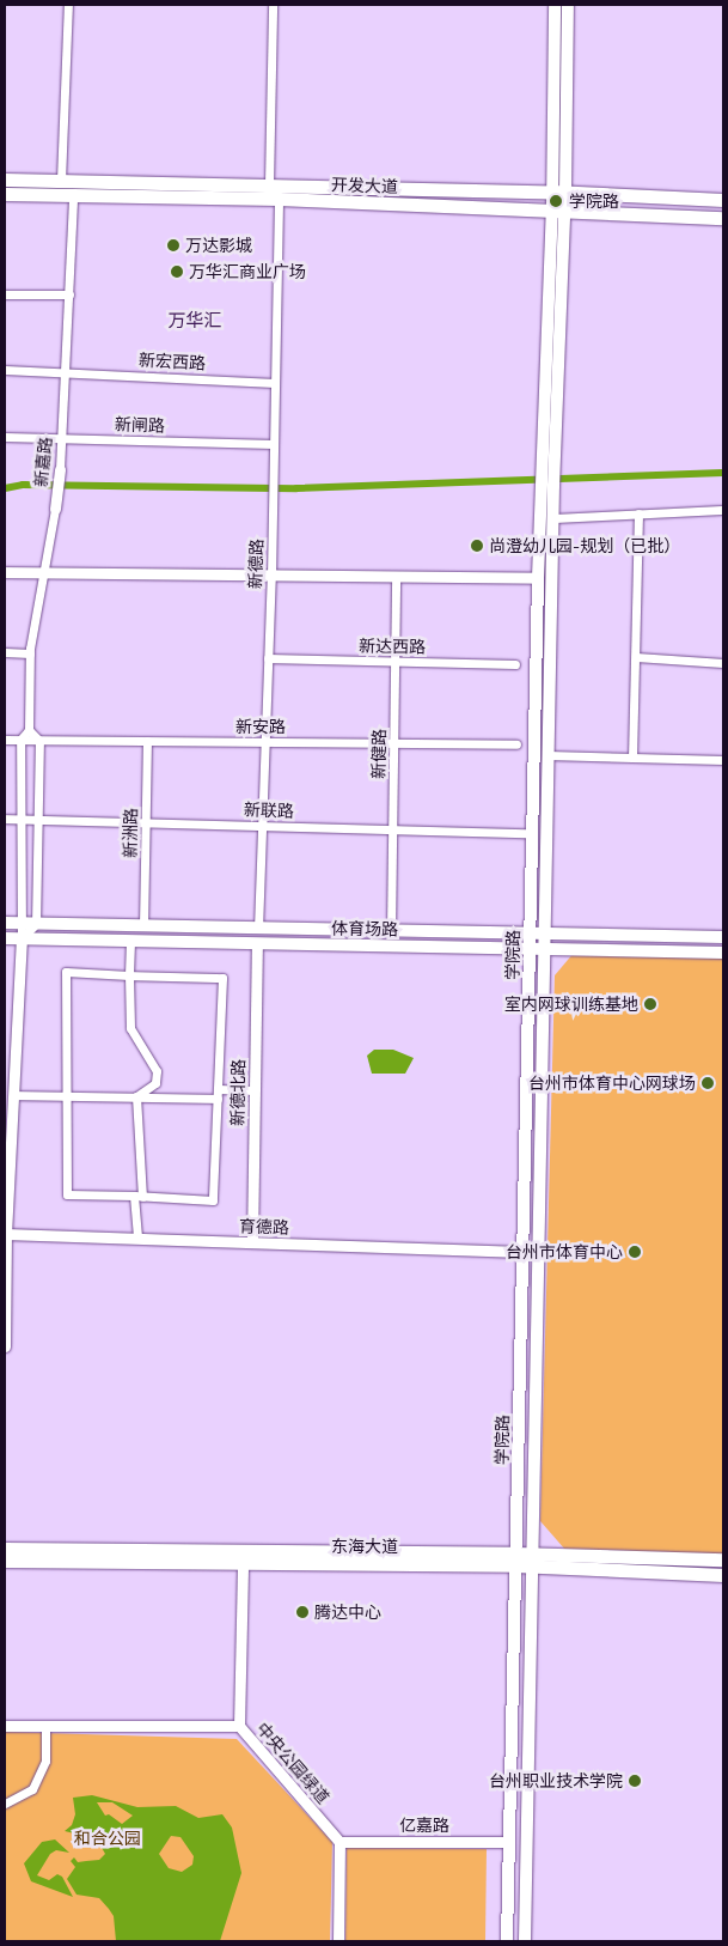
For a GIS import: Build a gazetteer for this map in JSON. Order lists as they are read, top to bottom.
{
  "streets": {
    "main road": [
      "开发大道",
      "体育场路",
      "学院路",
      "东海大道"
    ],
    "street": [
      "新宏西路",
      "新闸路",
      "新嘉路",
      "新德路",
      "新达西路",
      "新安路",
      "新健路",
      "新联路",
      "新洲路",
      "新德北路",
      "育德路",
      "中央公园绿道",
      "亿嘉路"
    ]
  },
  "crossings": [
    ["开发大道", "新嘉路"],
    ["开发大道", "新德路"],
    ["开发大道", "学院路"],
    ["新宏西路", "新嘉路"],
    ["新宏西路", "新德路"],
    ["新闸路", "新嘉路"],
    ["新闸路", "新德路"],
    ["新德路", "新达西路"],
    ["新德路", "新安路"],
    ["新德路", "新联路"],
    ["新达西路", "新健路"],
    ["新安路", "新健路"],
    ["新安路", "新洲路"],
    ["新健路", "新联路"],
    ["新联路", "新洲路"],
    ["新联路", "学院路"],
    ["体育场路", "学院路"],
    ["体育场路", "新德北路"],
    ["学院路", "育德路"],
    ["学院路", "东海大道"],
    ["学院路", "亿嘉路"],
    ["新德北路", "育德路"],
    ["中央公园绿道", "亿嘉路"]
  ],
  "districts": ["万华汇"],
  "parks": ["和合公园"],
  "places": [
    "学院路",
    "万达影城",
    "万华汇商业广场",
    "尚澄幼儿园-规划（已批）",
    "室内网球训练基地",
    "台州市体育中心网球场",
    "台州市体育中心",
    "腾达中心",
    "台州职业技术学院"
  ]
}
